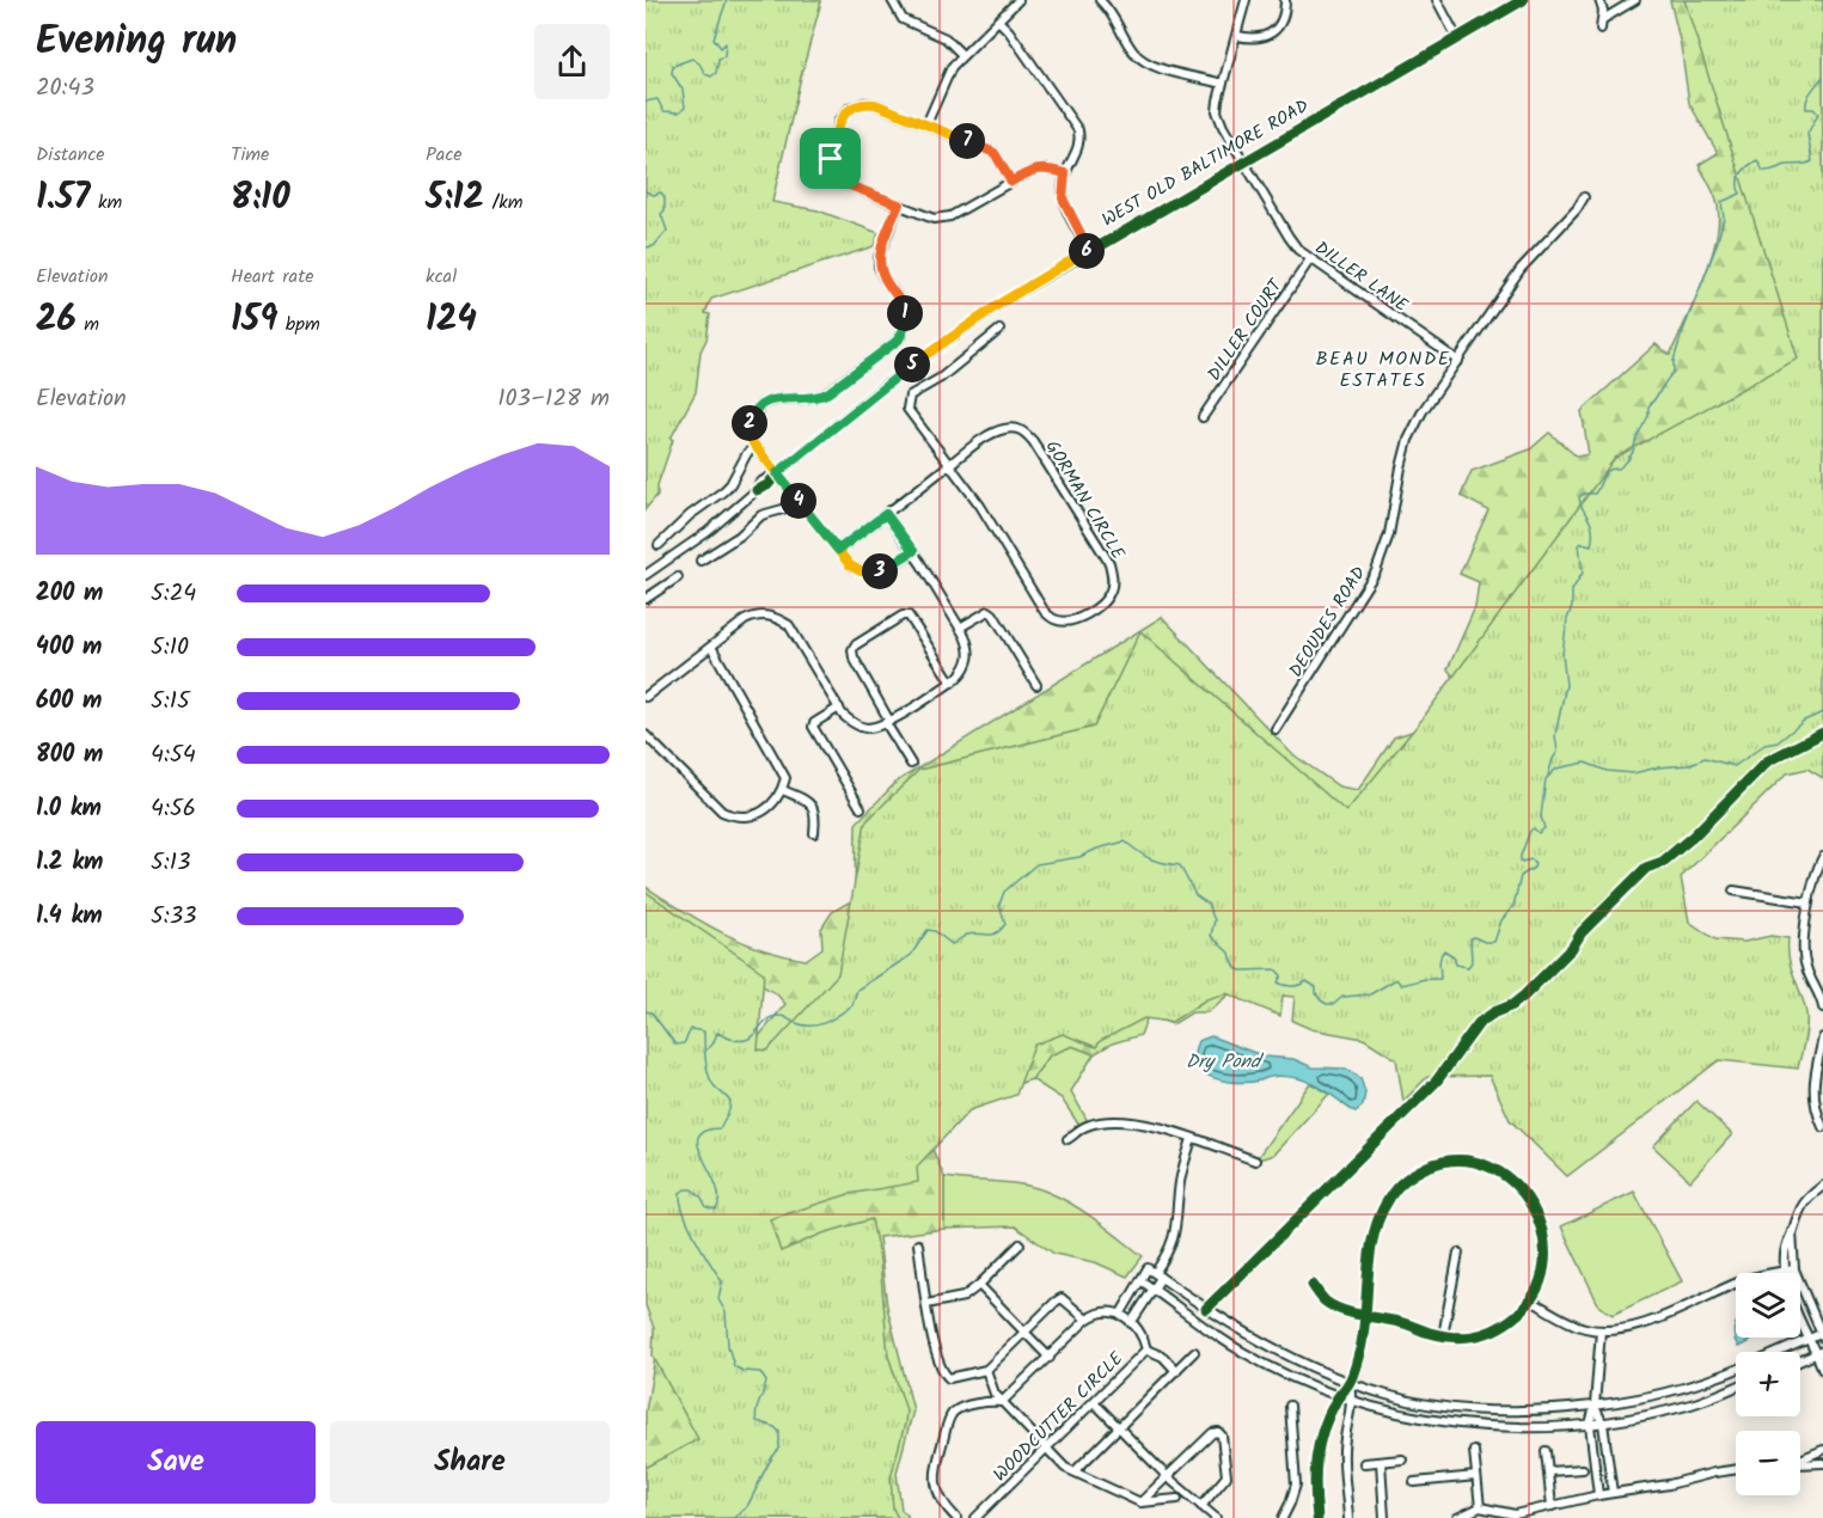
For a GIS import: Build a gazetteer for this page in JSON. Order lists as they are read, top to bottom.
{
  "streets": {
    "street": [
      "WEST OLD BALTIMORE ROAD",
      "DILLER LANE",
      "DILLER COURT",
      "GORMAN CIRCLE",
      "DEOUDES ROAD",
      "WOODCUTTER CIRCLE"
    ]
  },
  "crossings": [
    ["WEST OLD BALTIMORE ROAD", "DILLER LANE"],
    ["DILLER LANE", "DILLER COURT"],
    ["DILLER LANE", "DEOUDES ROAD"]
  ],
  "districts": ["BEAU MONDE ESTATES"],
  "water": ["Dry Pond"],
  "page": {
    "heading": ["Evening run", "20:43"],
    "stats": [
      ["Distance", "1.57 km"],
      ["Time", "8:10"],
      ["Pace", "5:12 /km"],
      ["Elevation", "26 m"],
      ["Heart rate", "159 bpm"],
      ["kcal", "124"]
    ],
    "pins": [
      "7",
      "6",
      "1",
      "5",
      "2",
      "4",
      "3"
    ],
    "chart": ["Elevation", "103–128 m"],
    "list": [
      {
        "name": "200 m",
        "note": "5:24"
      },
      {
        "name": "400 m",
        "note": "5:10"
      },
      {
        "name": "600 m",
        "note": "5:15"
      },
      {
        "name": "800 m",
        "note": "4:54"
      },
      {
        "name": "1.0 km",
        "note": "4:56"
      },
      {
        "name": "1.2 km",
        "note": "5:13"
      },
      {
        "name": "1.4 km",
        "note": "5:33"
      }
    ],
    "map_buttons": ["+", "−"],
    "buttons": ["Save", "Share"]
  }
}
